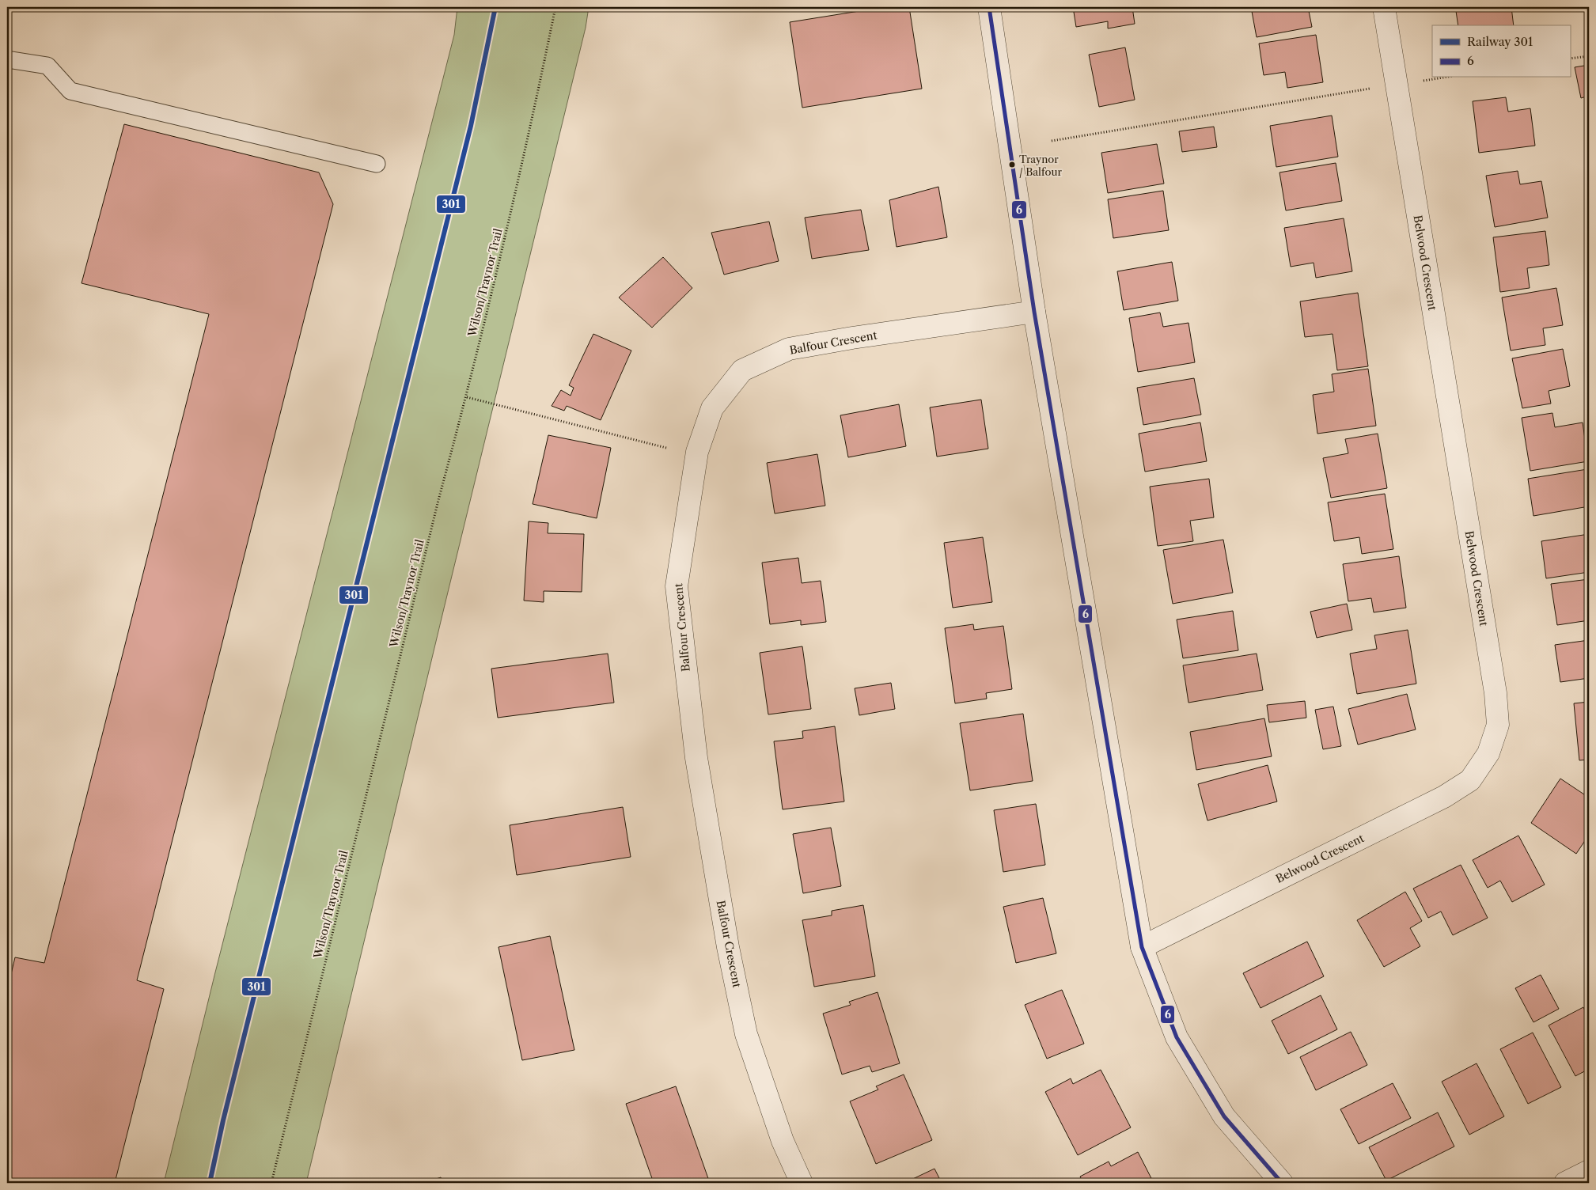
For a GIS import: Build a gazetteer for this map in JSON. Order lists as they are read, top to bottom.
{
  "streets": {
    "street": ["Belwood Crescent", "Balfour Crescent"],
    "path": ["Wilson/Traynor Trail"]
  },
  "places": ["Traynor / Balfour"],
  "lines": ["rail line 301", "transit line 6"],
  "legend": ["Railway 301", "6"]
}
